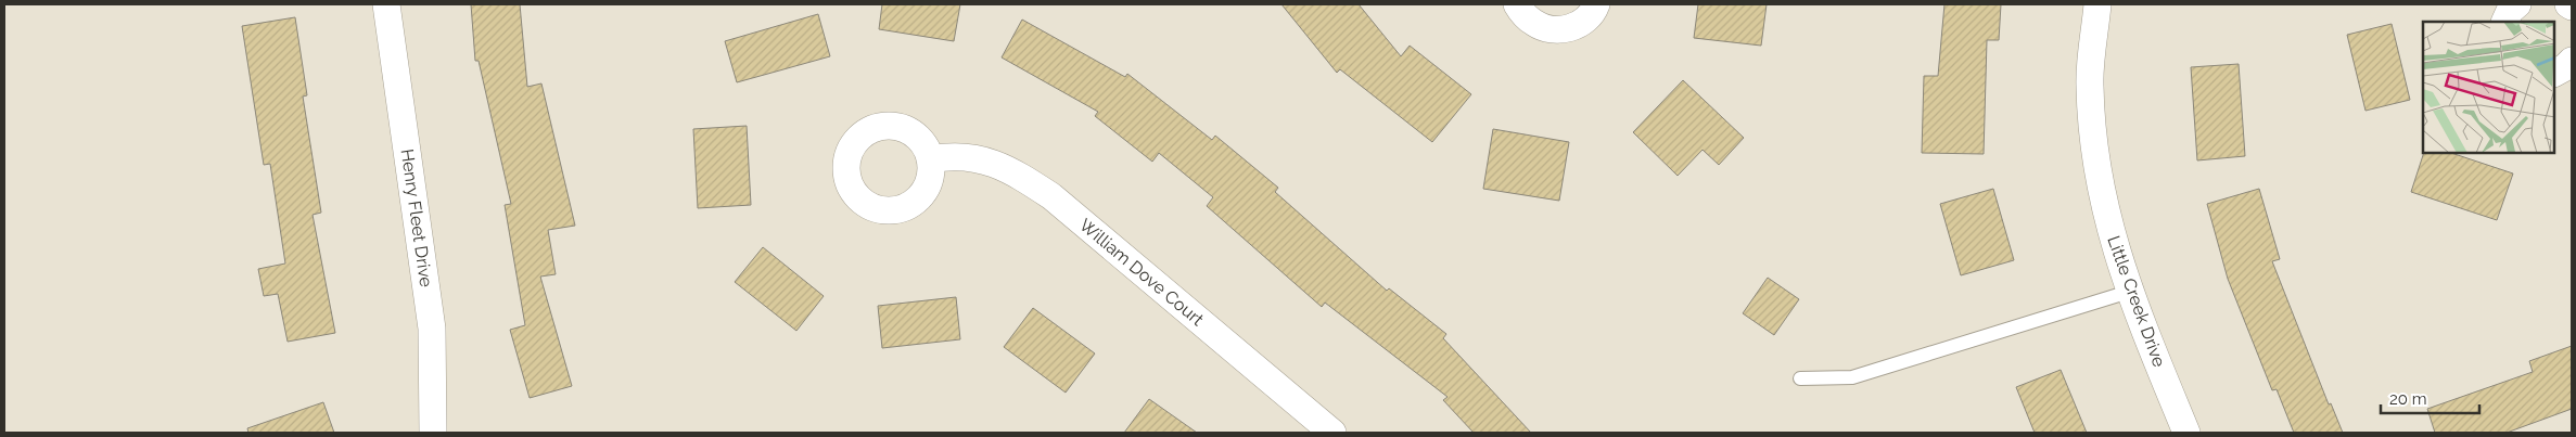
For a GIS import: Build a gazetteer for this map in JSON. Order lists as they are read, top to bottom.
{
  "streets": {
    "street": ["Henry Fleet Drive", "William Dove Court", "Little Creek Drive"]
  },
  "scale_bar": "20 m"
}
